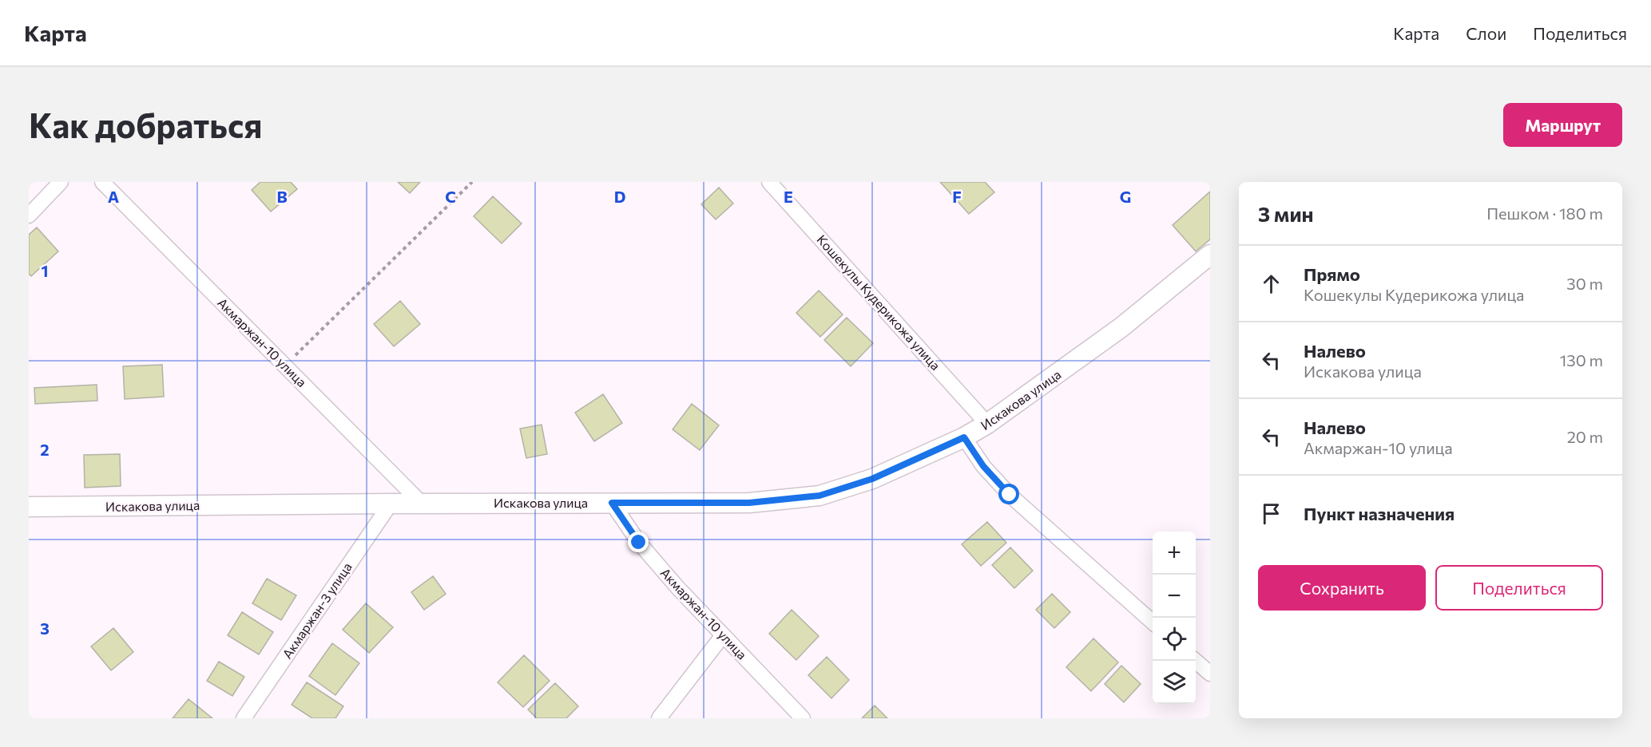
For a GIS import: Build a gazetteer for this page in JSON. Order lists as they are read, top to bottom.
{
  "streets": {
    "street": [
      "Кошекулы Кудерикожа улица",
      "Акмаржан-10 улица",
      "Искакова улица",
      "Акмаржан-3 улица"
    ]
  },
  "crossings": [
    ["Кошекулы Кудерикожа улица", "Искакова улица"],
    ["Акмаржан-10 улица", "Искакова улица"],
    ["Искакова улица", "Акмаржан-3 улица"]
  ],
  "page": {
    "header": "Карта",
    "nav": ["Карта", "Слои", "Поделиться"],
    "buttons": [
      "Маршрут",
      ["Сохранить", "Поделиться"]
    ],
    "title": "Как добраться",
    "heading": ["3 мин", "Пешком · 180 m"],
    "list": [
      ["Прямо", "Кошекулы Кудерикожа улица", "30 m"],
      ["Налево", "Искакова улица", "130 m"],
      ["Налево", "Акмаржан-10 улица", "20 m"],
      "Пункт назначения"
    ],
    "map_buttons": ["+", "−"]
  },
  "grid": {
    "columns": [
      "A",
      "B",
      "C",
      "D",
      "E",
      "F",
      "G"
    ],
    "rows": ["1", "2", "3"]
  }
}
